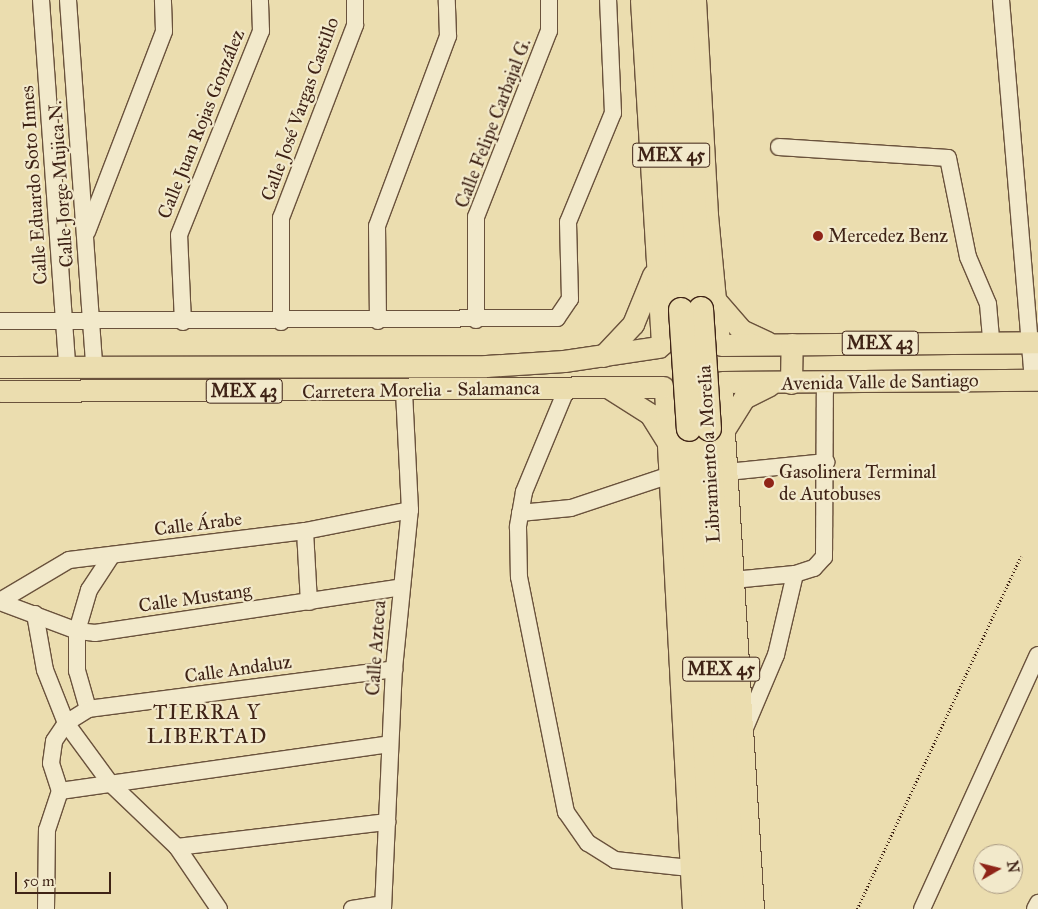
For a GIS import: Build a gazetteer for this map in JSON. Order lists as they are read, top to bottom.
{
  "streets": {
    "highway": ["MEX 45", "Libramiento a Morelia"],
    "main road": ["MEX 43", "Avenida Valle de Santiago", "Carretera Morelia - Salamanca"],
    "street": [
      "Calle José Vargas Castillo",
      "Calle Felipe Carbajal G.",
      "Calle Juan Rojas González",
      "Calle Jorge Mujica N.",
      "Calle Eduardo Soto Innes",
      "Calle Árabe",
      "Calle Mustang",
      "Calle Azteca",
      "Calle Andaluz"
    ]
  },
  "crossings": [
    ["Calle Jorge Mujica N.", "Carretera Morelia - Salamanca"],
    ["Calle Eduardo Soto Innes", "Carretera Morelia - Salamanca"],
    ["MEX 43", "Avenida Valle de Santiago"],
    ["MEX 43", "Carretera Morelia - Salamanca"],
    ["Avenida Valle de Santiago", "Carretera Morelia - Salamanca"],
    ["Carretera Morelia - Salamanca", "Calle Azteca"],
    ["Calle Árabe", "Calle Mustang"],
    ["Calle Árabe", "Calle Azteca"],
    ["Calle Mustang", "Calle Azteca"],
    ["Calle Azteca", "Calle Andaluz"]
  ],
  "districts": ["TIERRA Y LIBERTAD"],
  "places": ["Mercedez Benz", "Gasolinera Terminal de Autobuses"],
  "scale_bar": "50 m",
  "north": "right"
}
